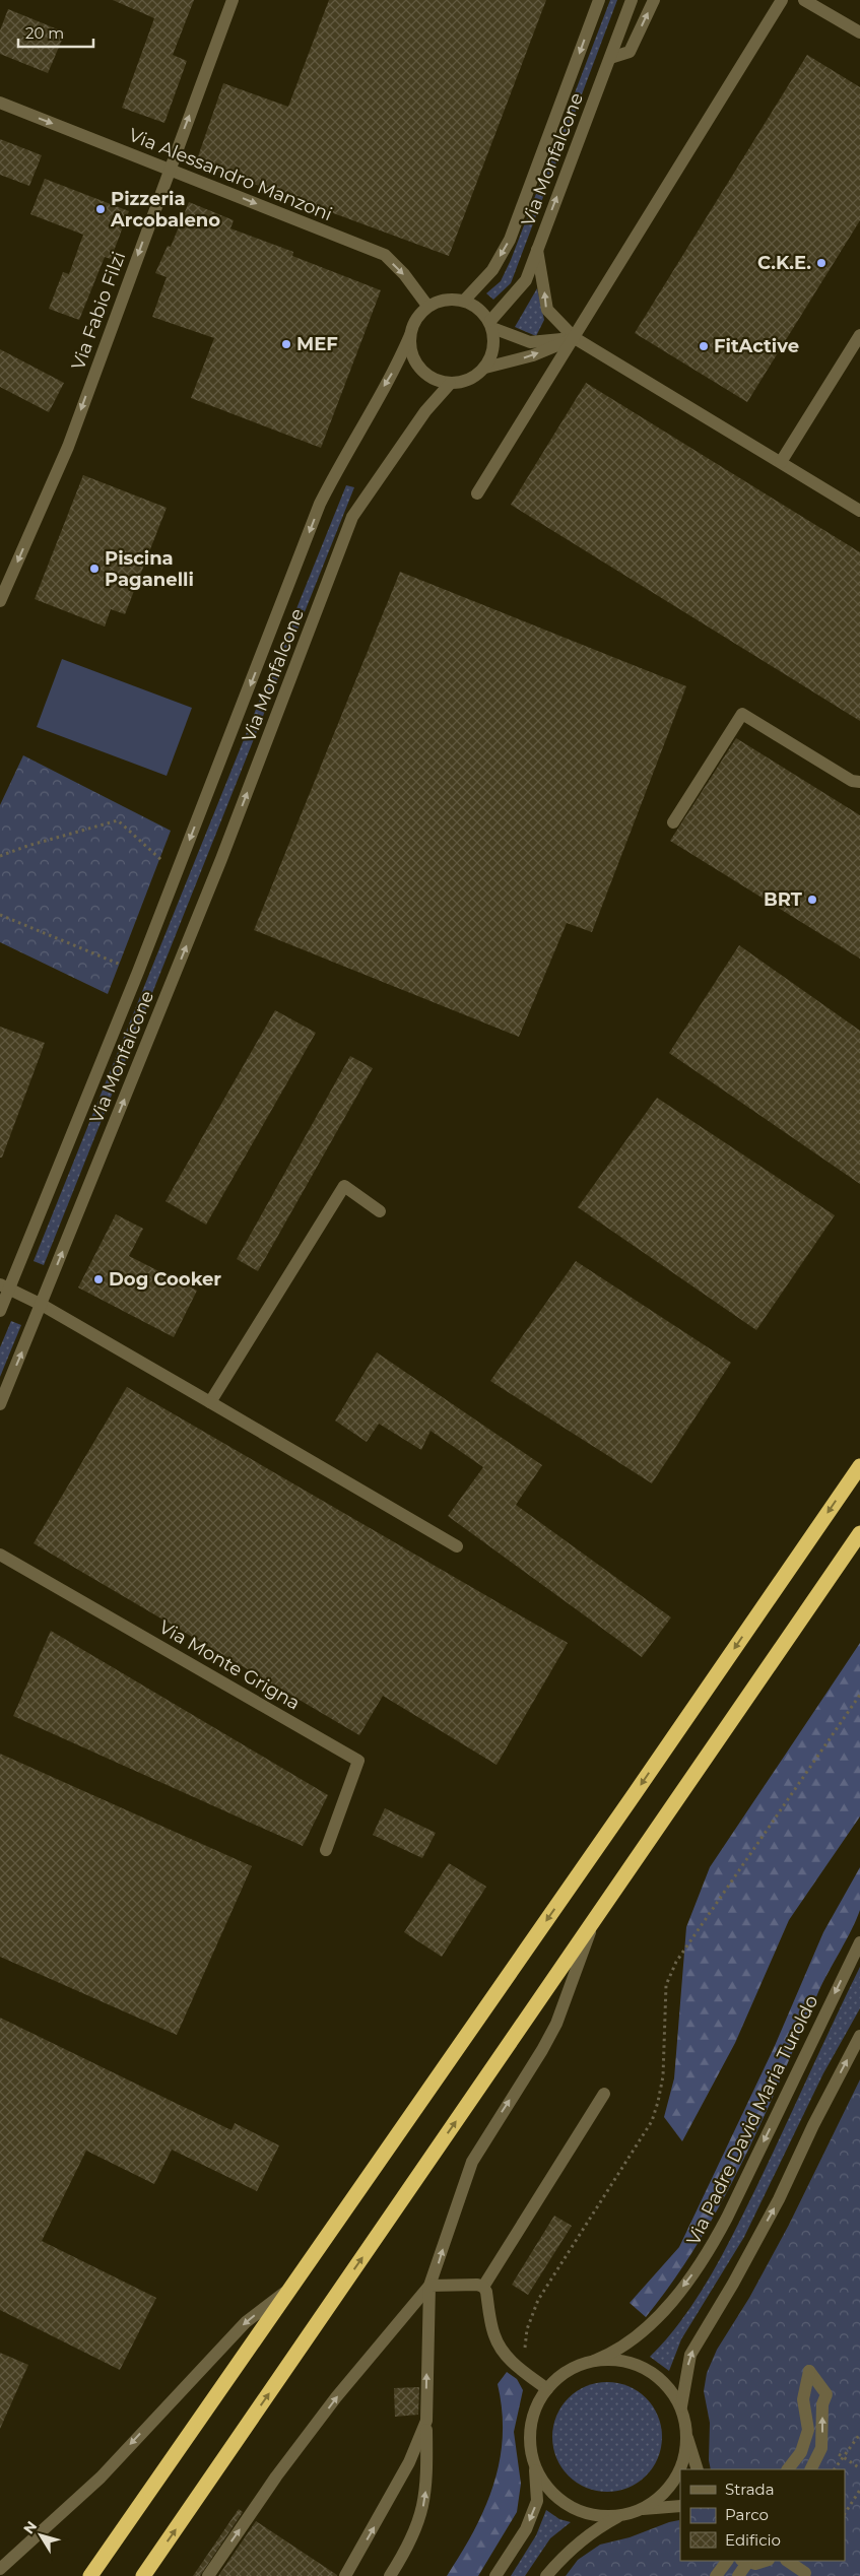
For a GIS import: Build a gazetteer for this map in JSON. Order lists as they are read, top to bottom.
{
  "streets": {
    "street": [
      "Via Monfalcone",
      "Via Alessandro Manzoni",
      "Via Fabio Filzi",
      "Via Monte Grigna",
      "Via Padre David Maria Turoldo"
    ]
  },
  "crossings": [
    ["Via Monfalcone", "Via Alessandro Manzoni"],
    ["Via Alessandro Manzoni", "Via Fabio Filzi"]
  ],
  "one_way": ["Via Alessandro Manzoni"],
  "places": [
    "Pizzeria Arcobaleno",
    "C.K.E.",
    "MEF",
    "FitActive",
    "Piscina Paganelli",
    "BRT",
    "Dog Cooker"
  ],
  "legend": ["Strada", "Parco", "Edificio"],
  "scale_bar": "20 m",
  "north": "top left"
}
